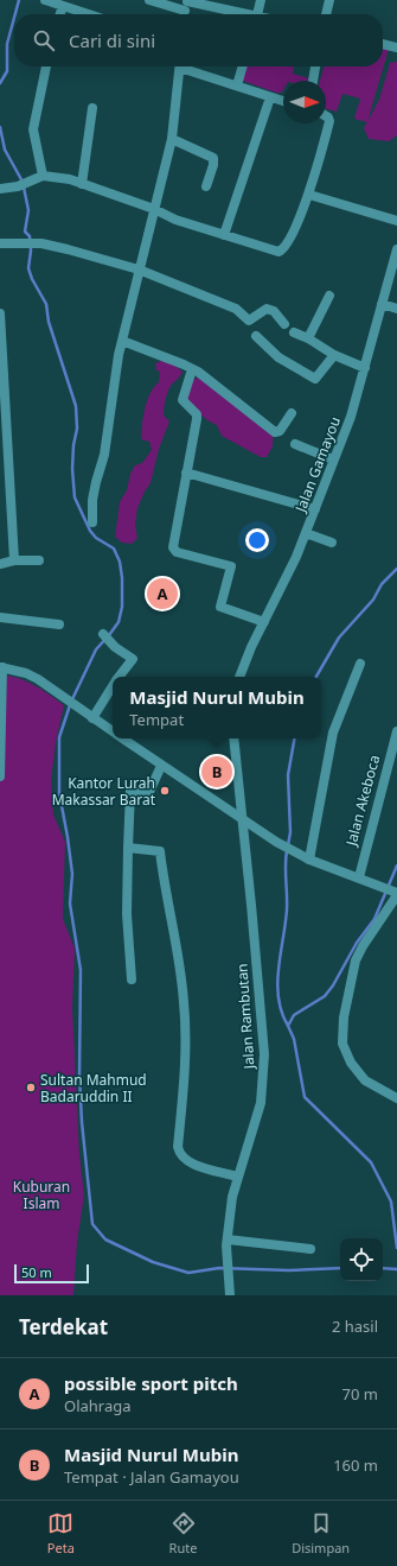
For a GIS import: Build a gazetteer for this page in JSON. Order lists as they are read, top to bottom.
{
  "streets": {
    "street": ["Jalan Gamayou", "Jalan Akeboca", "Jalan Rambutan"]
  },
  "parks": ["Kuburan Islam"],
  "places": ["Kantor Lurah Makassar Barat", "Sultan Mahmud Badaruddin II"],
  "scale_bar": "50 m",
  "north": "right",
  "page": {
    "search": "Cari di sini",
    "pins": ["A", "B"],
    "popup": ["Masjid Nurul Mubin", "Tempat"],
    "scale": "50 m",
    "heading": ["Terdekat", "2 hasil"],
    "list": [
      {
        "mark": "A",
        "name": "possible sport pitch",
        "note": "Olahraga",
        "value": "70 m"
      },
      {
        "mark": "B",
        "name": "Masjid Nurul Mubin",
        "note": "Tempat · Jalan Gamayou",
        "value": "160 m"
      }
    ],
    "nav": ["Peta", "Rute", "Disimpan"]
  }
}
